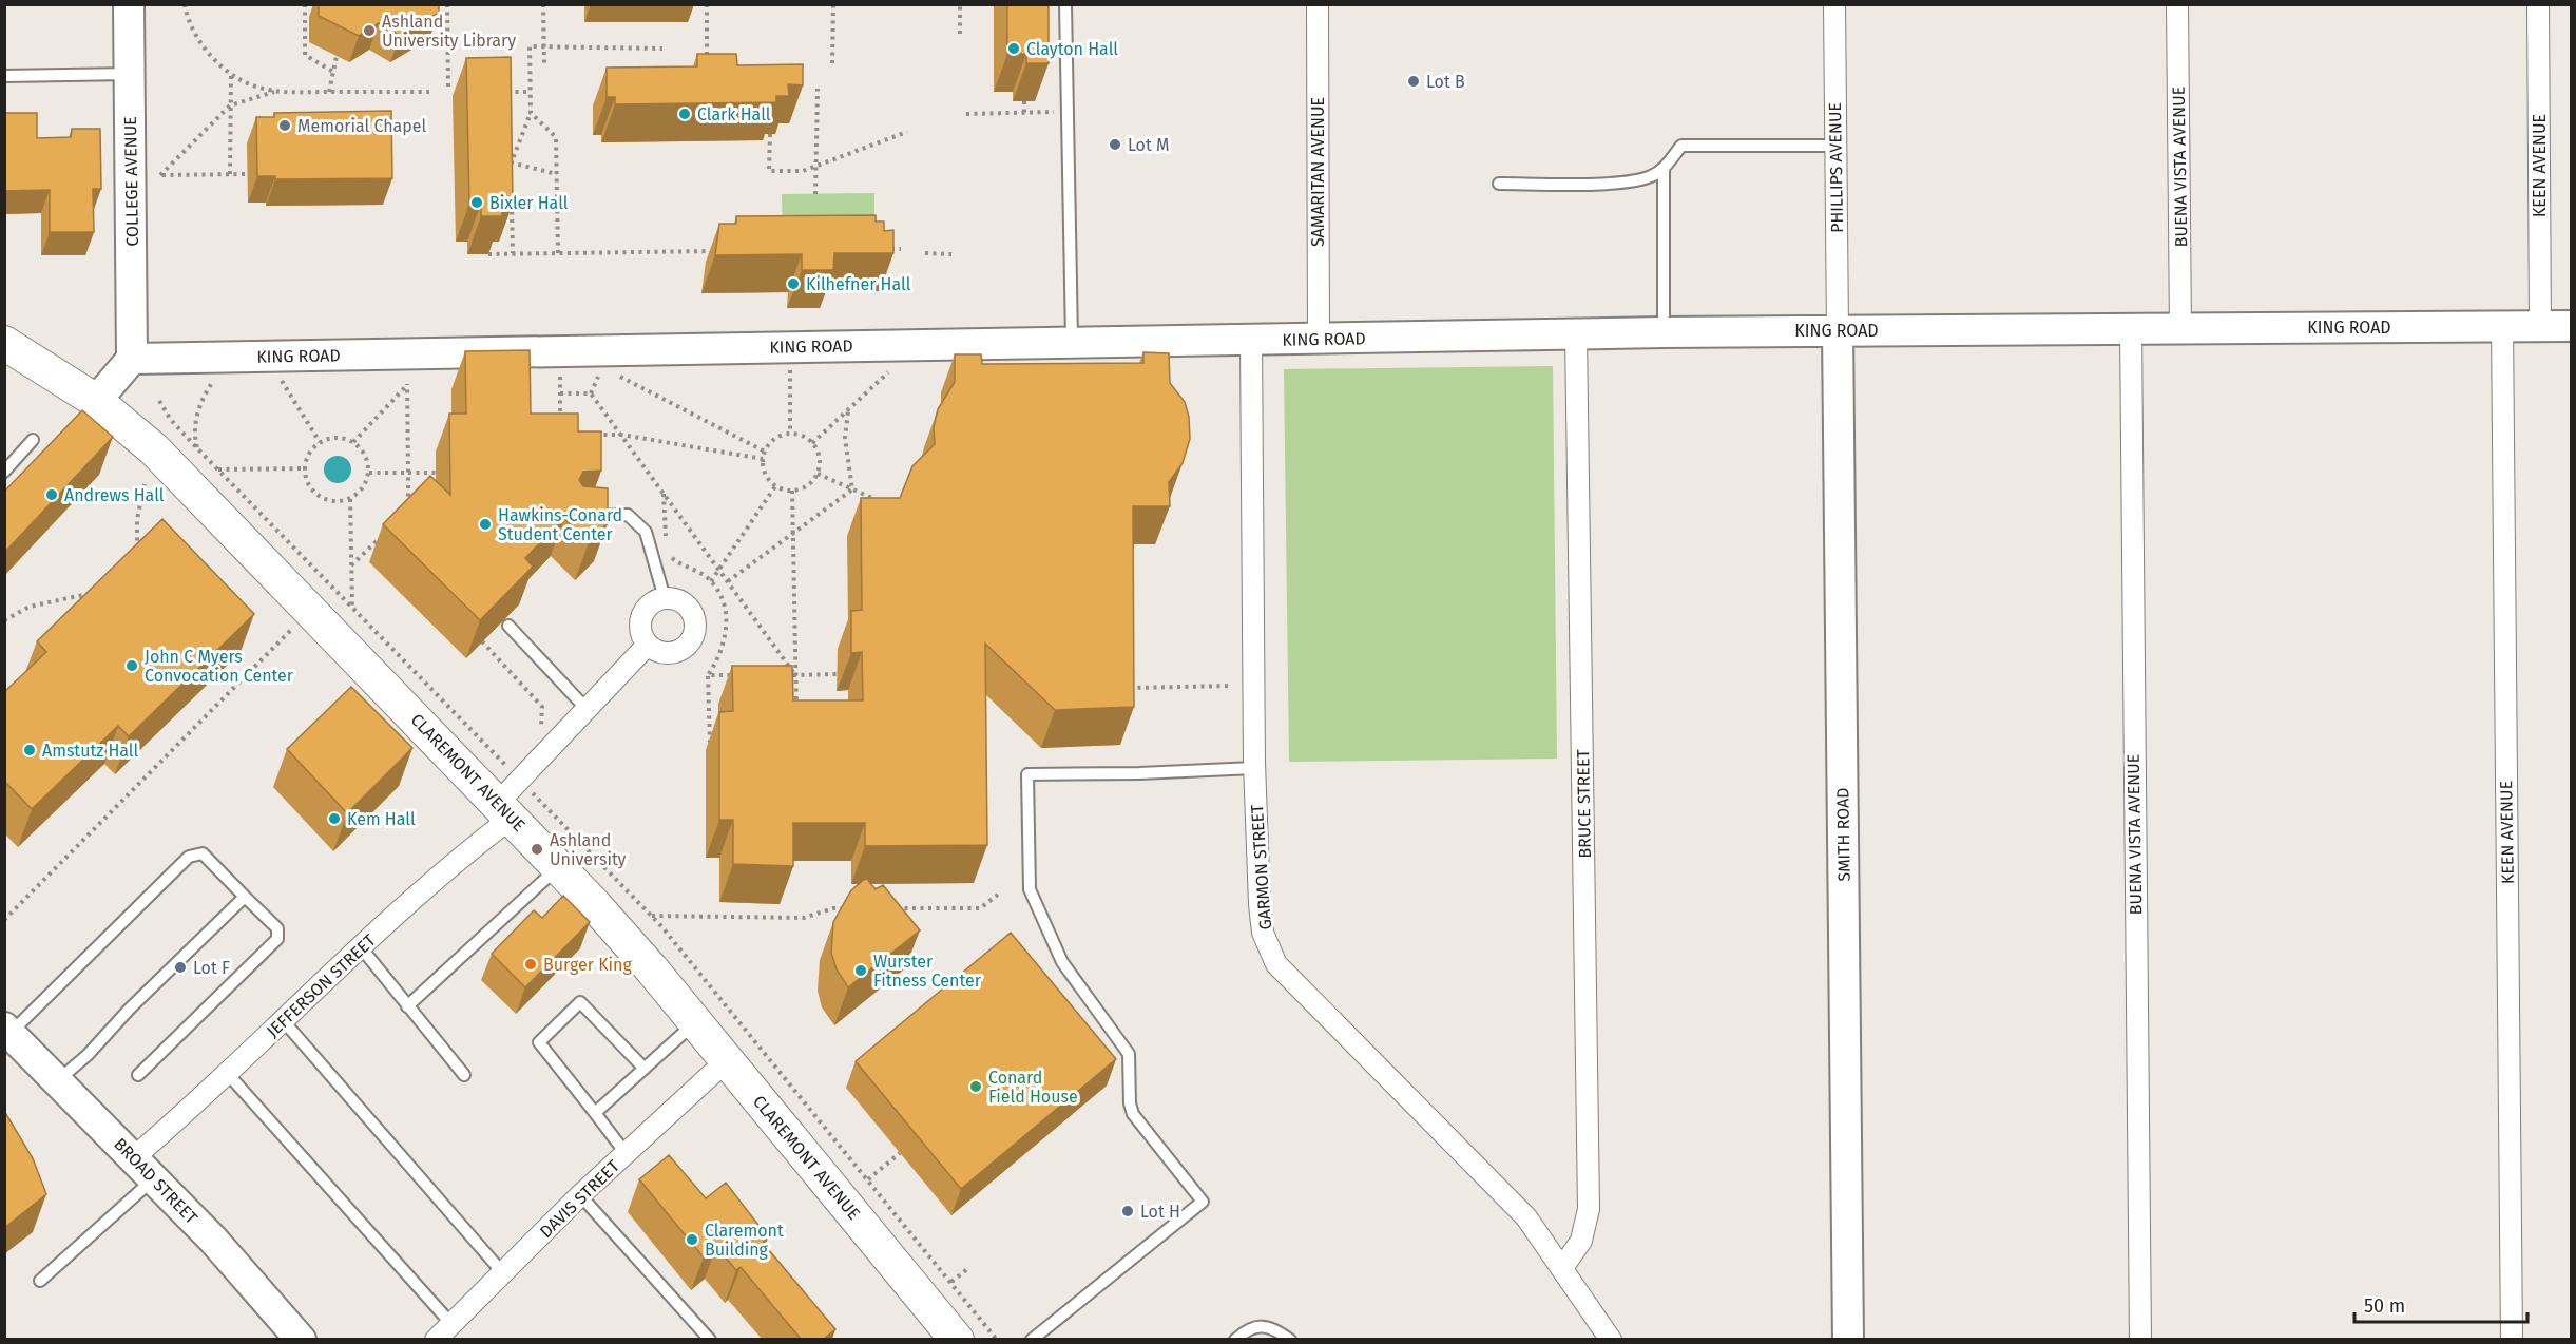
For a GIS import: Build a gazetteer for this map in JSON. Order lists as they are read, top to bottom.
{
  "streets": {
    "main road": ["CLAREMONT AVENUE"],
    "street": [
      "KEEN AVENUE",
      "BUENA VISTA AVENUE",
      "PHILLIPS AVENUE",
      "SAMARITAN AVENUE",
      "COLLEGE AVENUE",
      "KING ROAD",
      "BRUCE STREET",
      "SMITH ROAD",
      "GARMON STREET",
      "JEFFERSON STREET",
      "BROAD STREET",
      "DAVIS STREET"
    ]
  },
  "crossings": [
    ["KEEN AVENUE", "KING ROAD"],
    ["BUENA VISTA AVENUE", "KING ROAD"],
    ["PHILLIPS AVENUE", "KING ROAD"],
    ["PHILLIPS AVENUE", "SMITH ROAD"],
    ["SAMARITAN AVENUE", "KING ROAD"],
    ["COLLEGE AVENUE", "KING ROAD"],
    ["KING ROAD", "BRUCE STREET"],
    ["KING ROAD", "SMITH ROAD"],
    ["KING ROAD", "GARMON STREET"],
    ["CLAREMONT AVENUE", "JEFFERSON STREET"],
    ["CLAREMONT AVENUE", "DAVIS STREET"],
    ["BRUCE STREET", "GARMON STREET"],
    ["JEFFERSON STREET", "BROAD STREET"]
  ],
  "places": [
    "Ashland University Library",
    "Clayton Hall",
    "Lot B",
    "Clark Hall",
    "Memorial Chapel",
    "Lot M",
    "Bixler Hall",
    "Kilhefner Hall",
    "Andrews Hall",
    "Hawkins-Conard Student Center",
    "John C Myers Convocation Center",
    "Amstutz Hall",
    "Kem Hall",
    "Ashland University",
    "Burger King",
    "Lot F",
    "Wurster Fitness Center",
    "Conard Field House",
    "Lot H",
    "Claremont Building"
  ],
  "scale_bar": "50 m"
}
